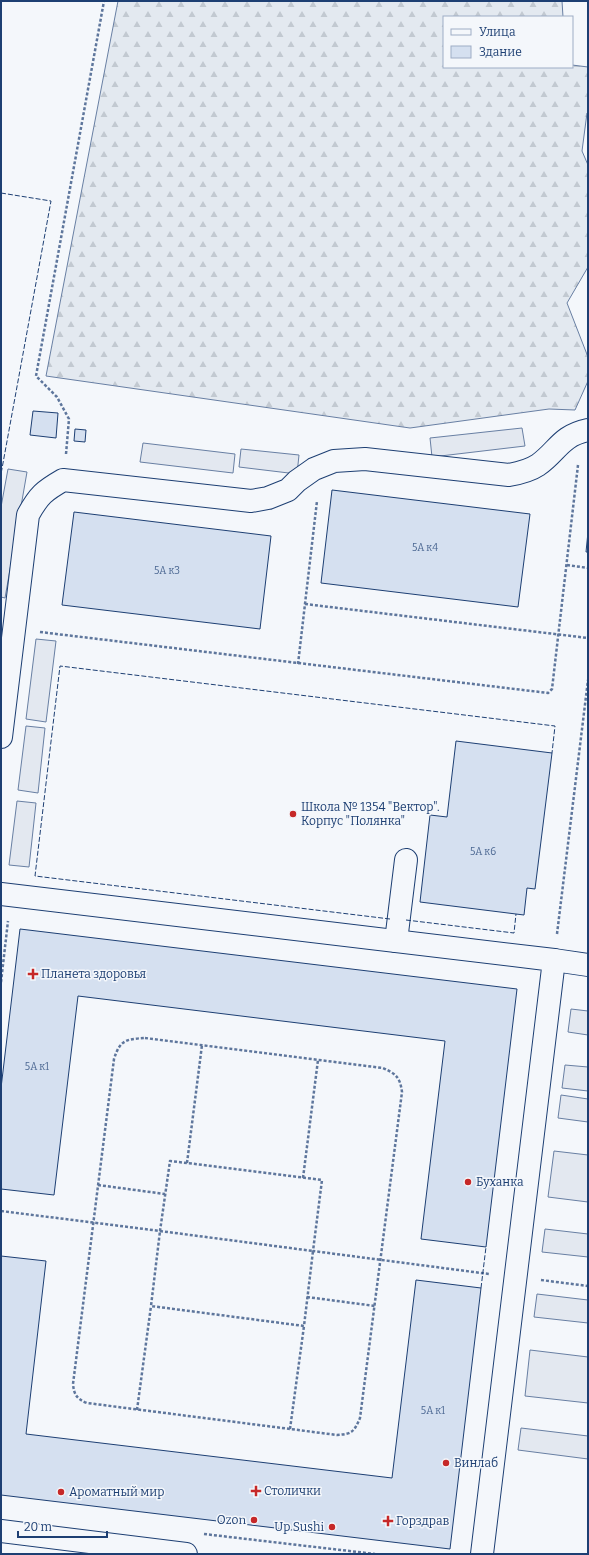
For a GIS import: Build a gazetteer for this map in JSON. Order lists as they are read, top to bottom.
{
  "places": {
    "other": [
      "Школа № 1354 \"Вектор\". Корпус \"Полянка\"",
      "Буханка",
      "Винлаб",
      "Ароматный мир",
      "Ozon",
      "Up Sushi"
    ],
    "health": ["Планета здоровья", "Столички", "Горздрав"]
  },
  "house_numbers": [
    "5А к4",
    "5А к3",
    "5А к6",
    "5А к1",
    "5А к1"
  ],
  "legend": ["Улица", "Здание"],
  "scale_bar": "20 m"
}
